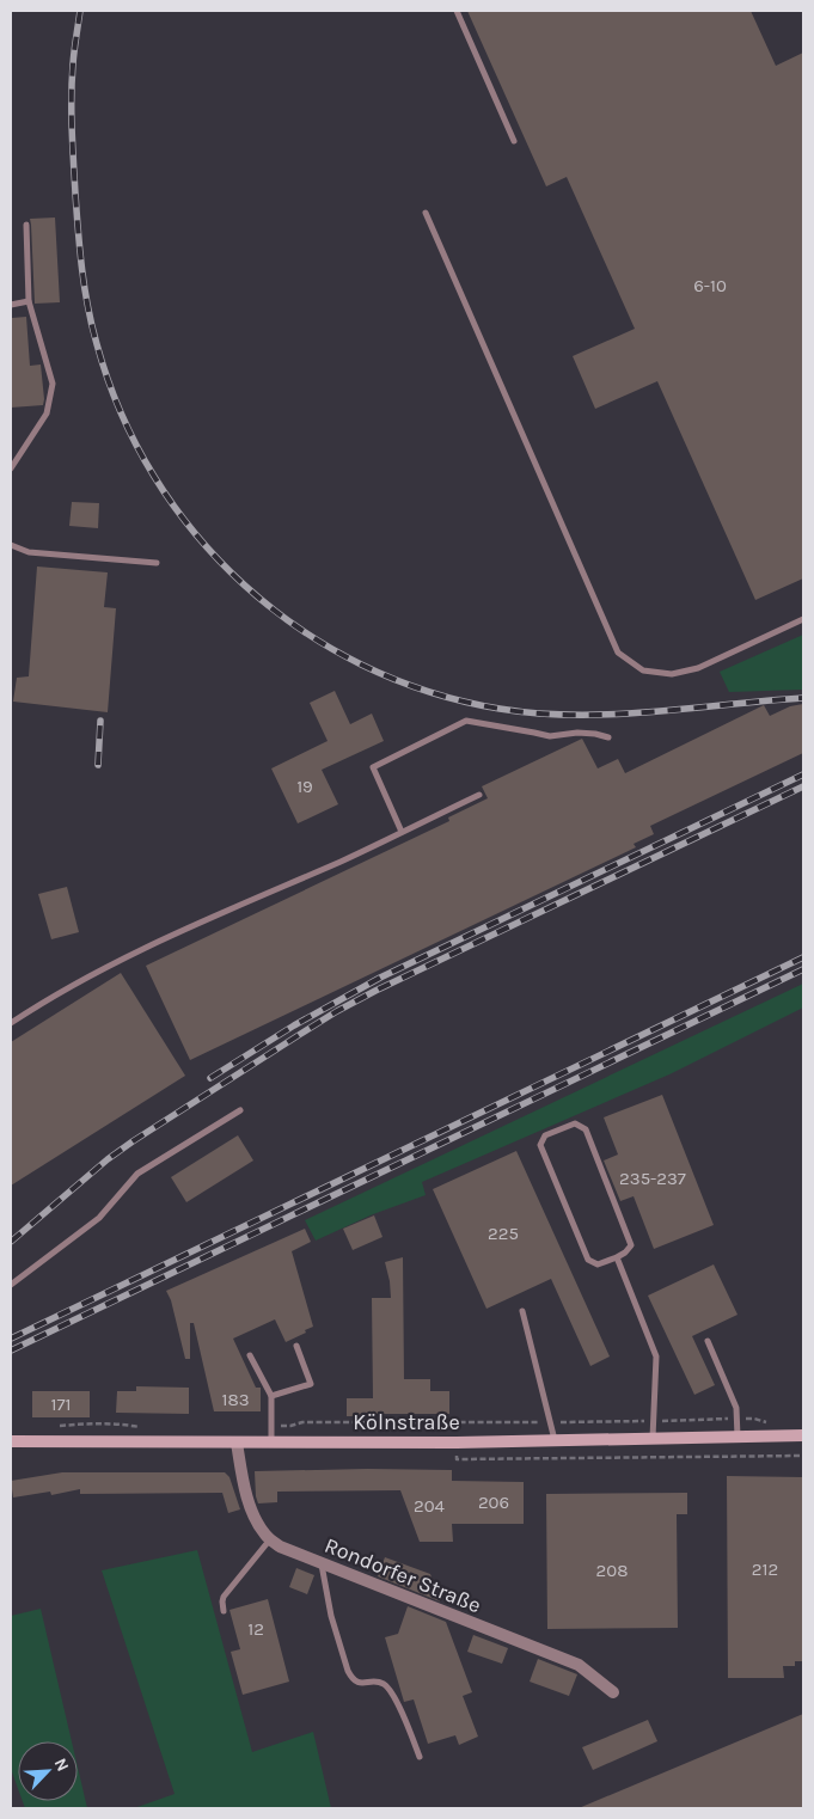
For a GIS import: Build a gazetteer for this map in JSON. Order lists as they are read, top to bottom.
{
  "streets": {
    "main road": ["Kölnstraße"],
    "street": ["Rondorfer Straße"]
  },
  "crossings": [
    ["Kölnstraße", "Rondorfer Straße"]
  ],
  "house_numbers": [
    "6-10",
    "19",
    "235-237",
    "225",
    "183",
    "171",
    "206",
    "204",
    "212",
    "208",
    "12"
  ],
  "north": "top right"
}
